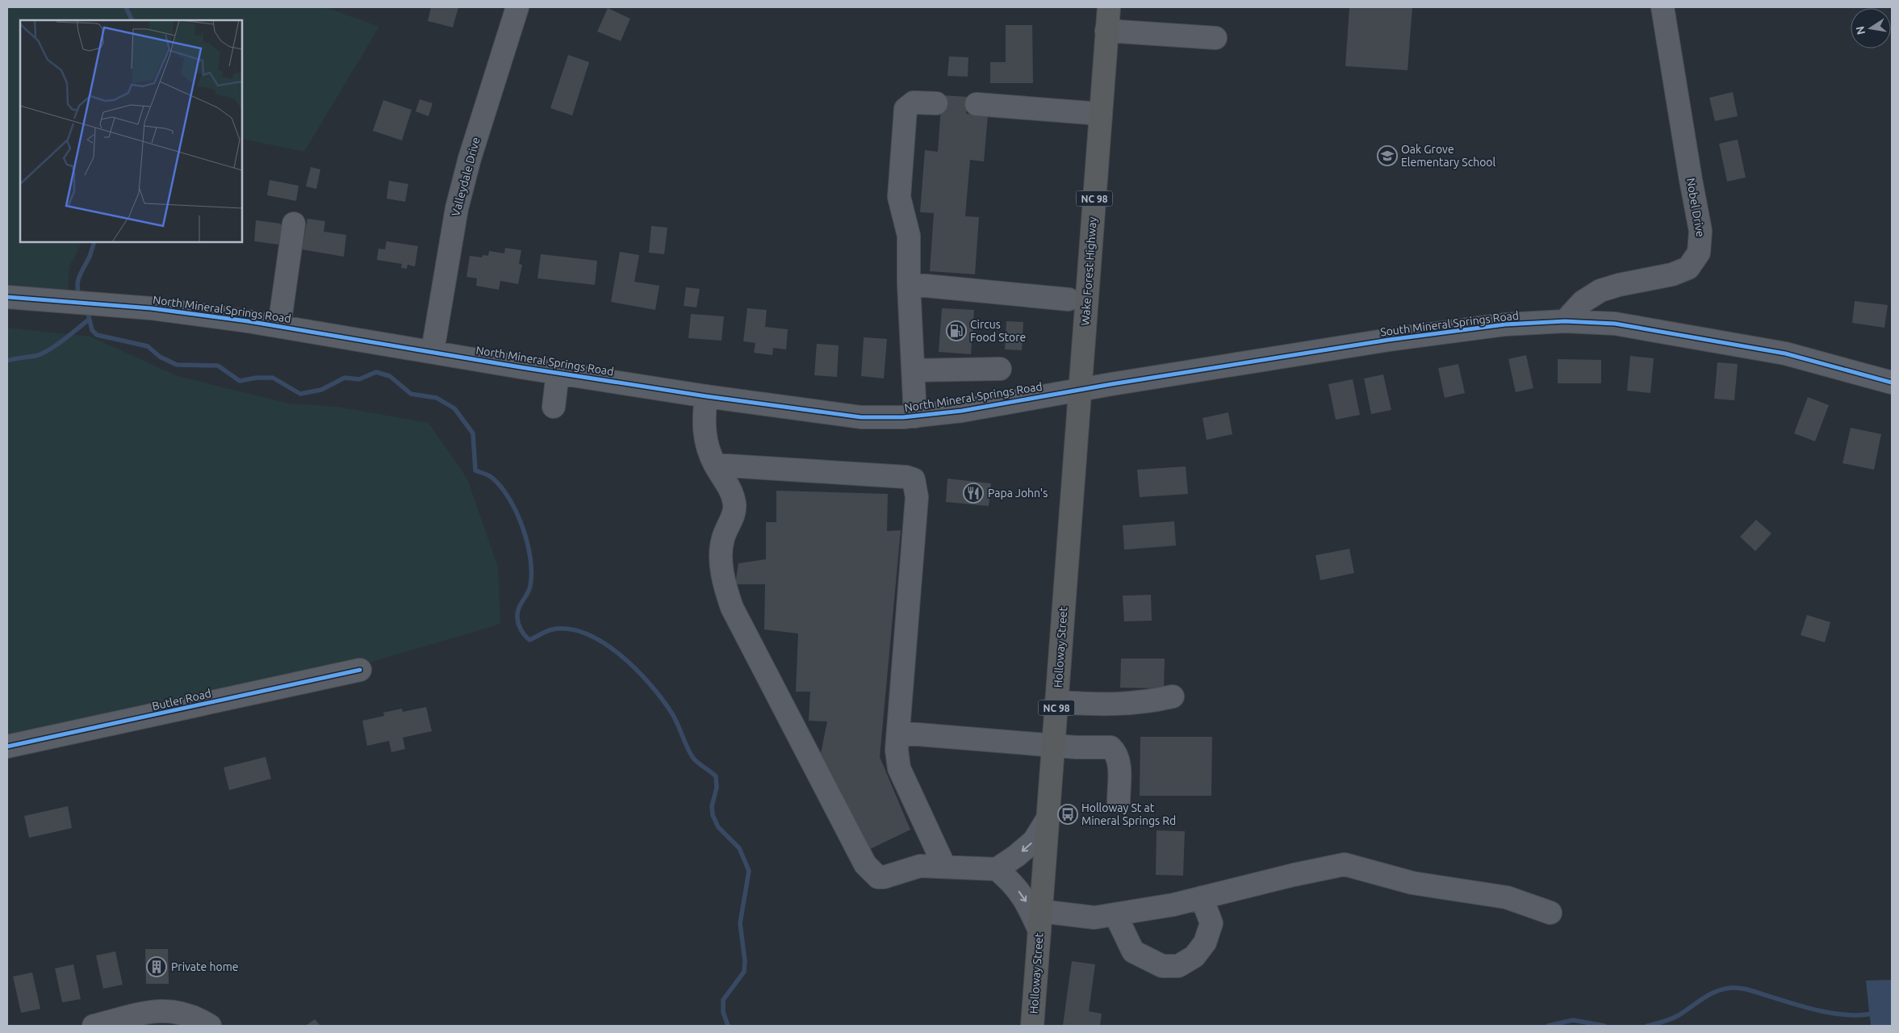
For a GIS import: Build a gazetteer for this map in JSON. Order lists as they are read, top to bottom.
{
  "streets": {
    "highway": ["NC 98", "Wake Forest Highway", "Holloway Street"],
    "street": [
      "Valleydale Drive",
      "Nobel Drive",
      "North Mineral Springs Road",
      "South Mineral Springs Road",
      "Butler Road"
    ]
  },
  "crossings": [
    ["Valleydale Drive", "North Mineral Springs Road"],
    ["Nobel Drive", "South Mineral Springs Road"],
    ["Wake Forest Highway", "North Mineral Springs Road"],
    ["Wake Forest Highway", "South Mineral Springs Road"],
    ["Wake Forest Highway", "Holloway Street"],
    ["North Mineral Springs Road", "South Mineral Springs Road"],
    ["North Mineral Springs Road", "Holloway Street"],
    ["South Mineral Springs Road", "Holloway Street"]
  ],
  "places": {
    "school or university": ["Oak Grove Elementary School"],
    "fuel station": ["Circus Food Store"],
    "restaurant": ["Papa John's"],
    "bus stop": ["Holloway St at Mineral Springs Rd"],
    "building": ["Private home"]
  },
  "north": "left"
}
